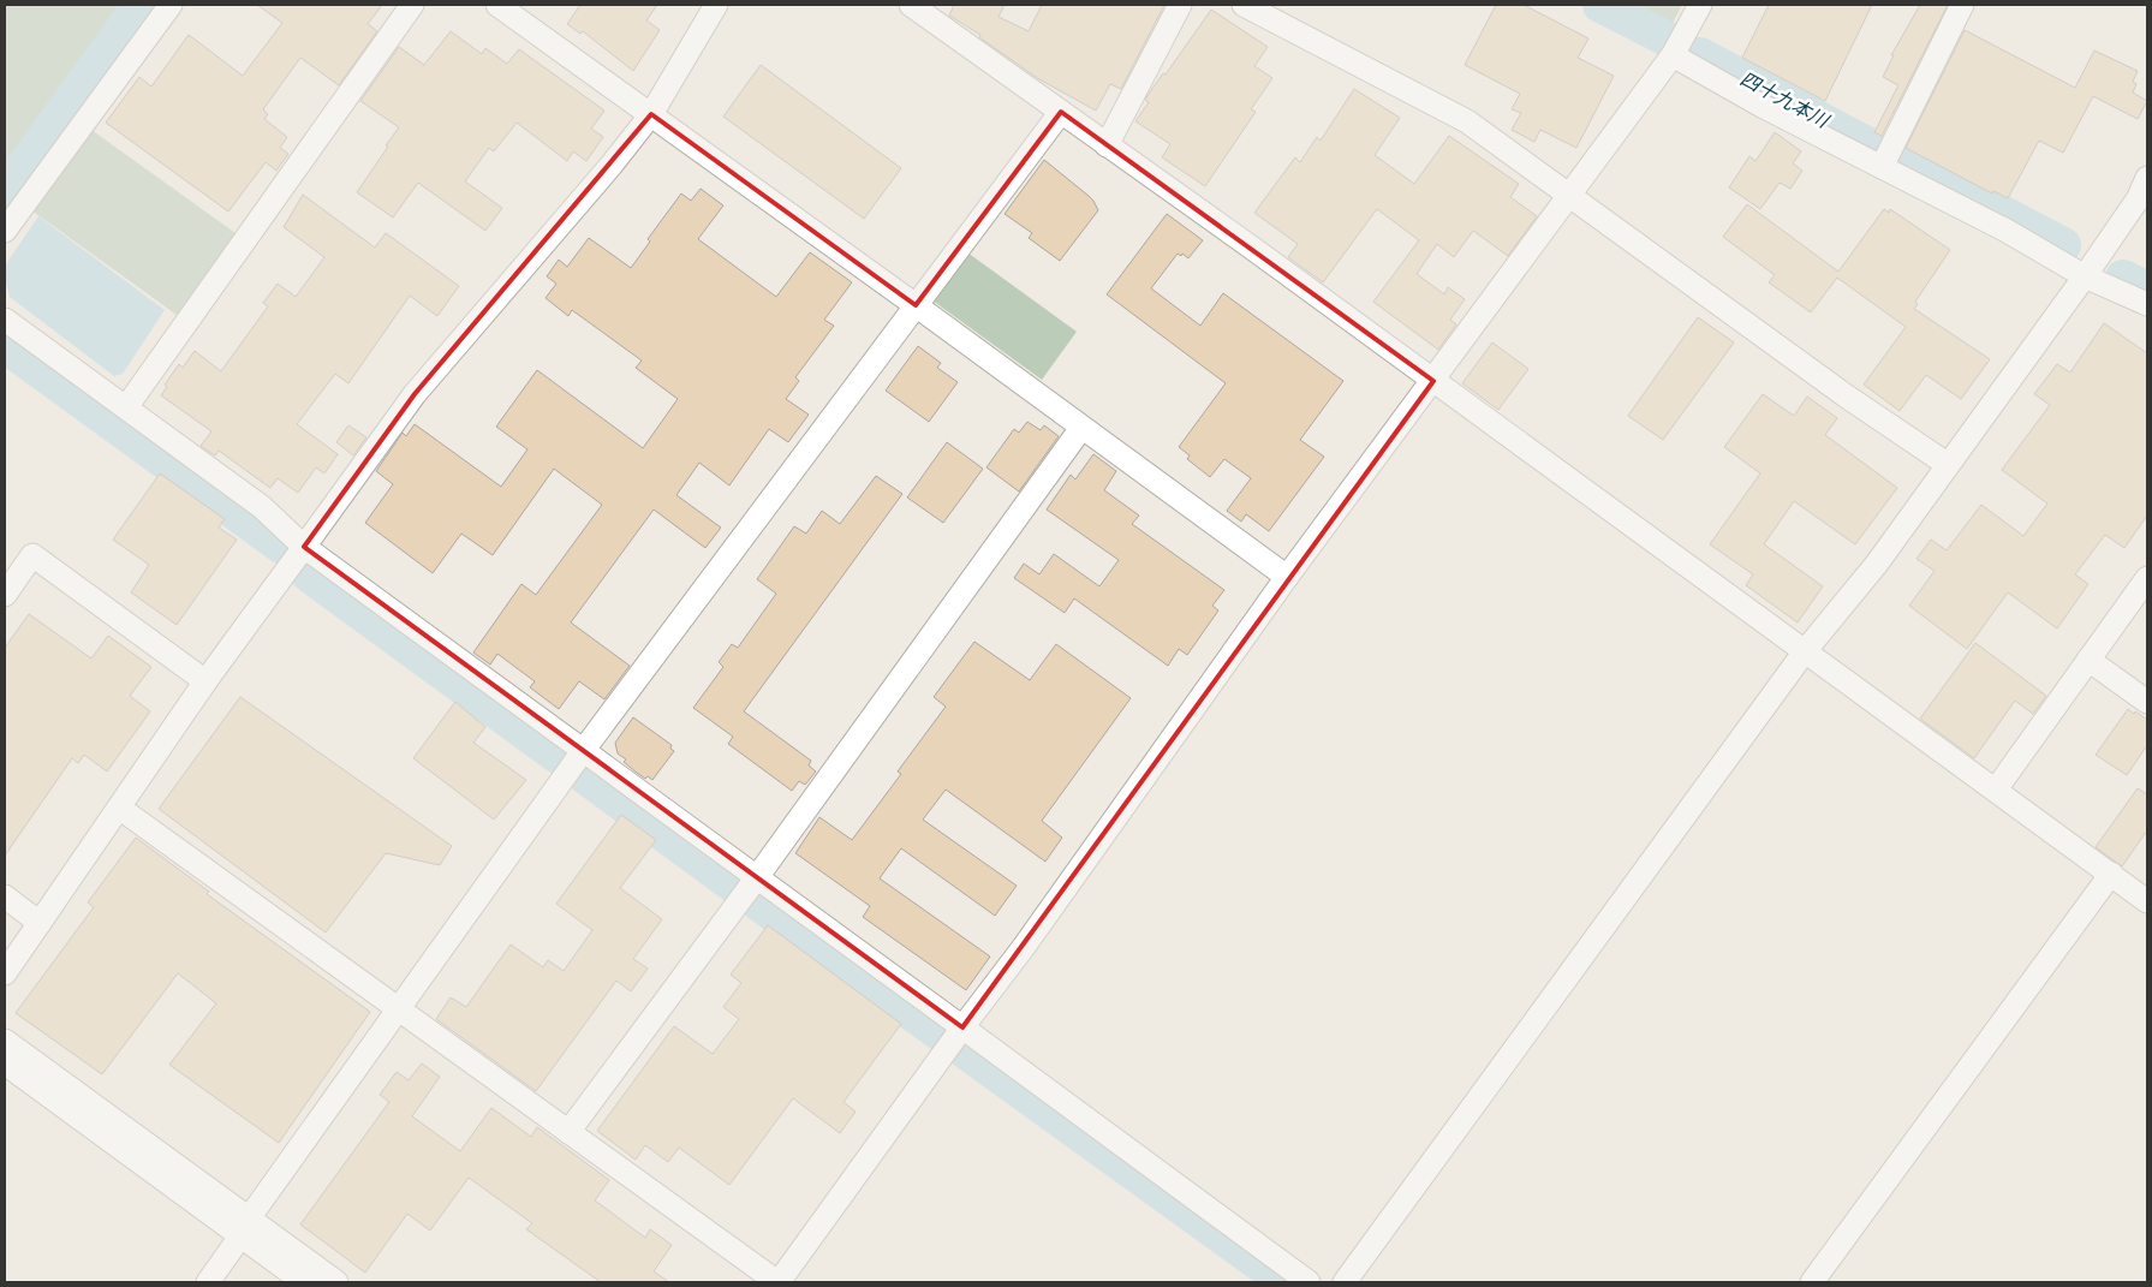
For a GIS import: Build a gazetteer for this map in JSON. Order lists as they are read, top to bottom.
{
  "water": ["四十九本川"]
}
